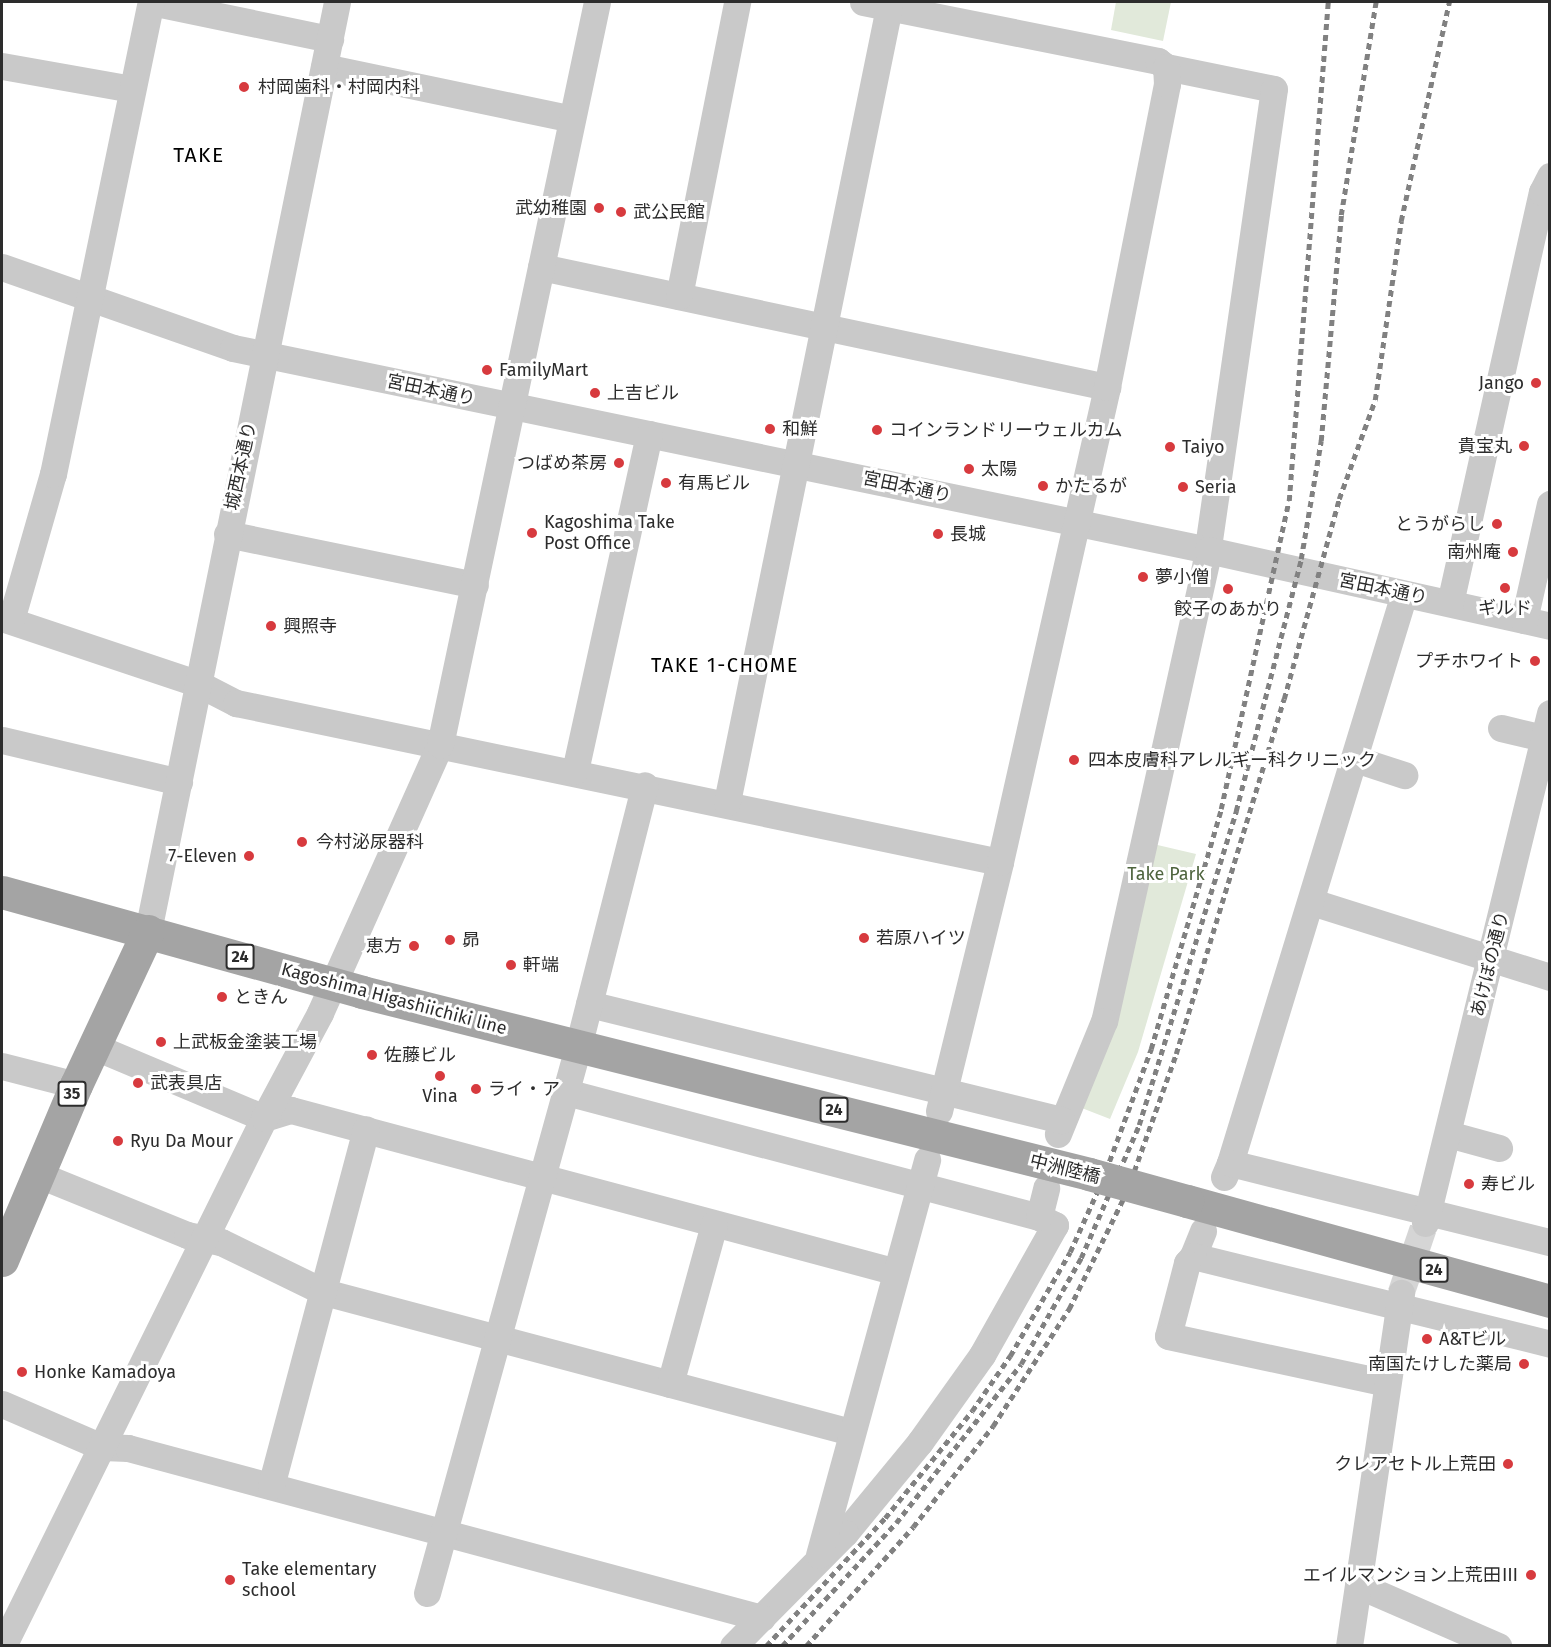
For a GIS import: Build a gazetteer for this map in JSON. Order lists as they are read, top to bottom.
{
  "streets": {
    "main road": [
      "24",
      "Kagoshima Higashiichiki line",
      "35",
      "中洲陸橋"
    ],
    "street": ["宮田本通り", "城西本通り", "あけぼの通り"]
  },
  "crossings": [
    ["宮田本通り", "城西本通り"],
    ["城西本通り", "Kagoshima Higashiichiki line"],
    ["城西本通り", "35"],
    ["Kagoshima Higashiichiki line", "35"],
    ["Kagoshima Higashiichiki line", "中洲陸橋"]
  ],
  "districts": ["TAKE", "TAKE 1-CHOME"],
  "parks": ["Take Park"],
  "places": [
    "村岡歯科・村岡内科",
    "武幼稚園",
    "武公民館",
    "FamilyMart",
    "Jango",
    "上吉ビル",
    "和鮮",
    "コインランドリーウェルカム",
    "貴宝丸",
    "Taiyo",
    "つばめ茶房",
    "太陽",
    "有馬ビル",
    "かたるが",
    "Seria",
    "とうがらし",
    "Kagoshima Take Post Office",
    "長城",
    "南州庵",
    "夢小僧",
    "ギルド",
    "餃子のあかり",
    "興照寺",
    "プチホワイト",
    "四本皮膚科アレルギー科クリニック",
    "今村泌尿器科",
    "7-Eleven",
    "若原ハイツ",
    "昴",
    "恵方",
    "軒端",
    "ときん",
    "上武板金塗装工場",
    "佐藤ビル",
    "Vina",
    "武表具店",
    "ライ・ア",
    "Ryu Da Mour",
    "寿ビル",
    "A&Tビル",
    "南国たけした薬局",
    "Honke Kamadoya",
    "クレアセトル上荒田",
    "エイルマンション上荒田Ⅲ",
    "Take elementary school"
  ]
}
